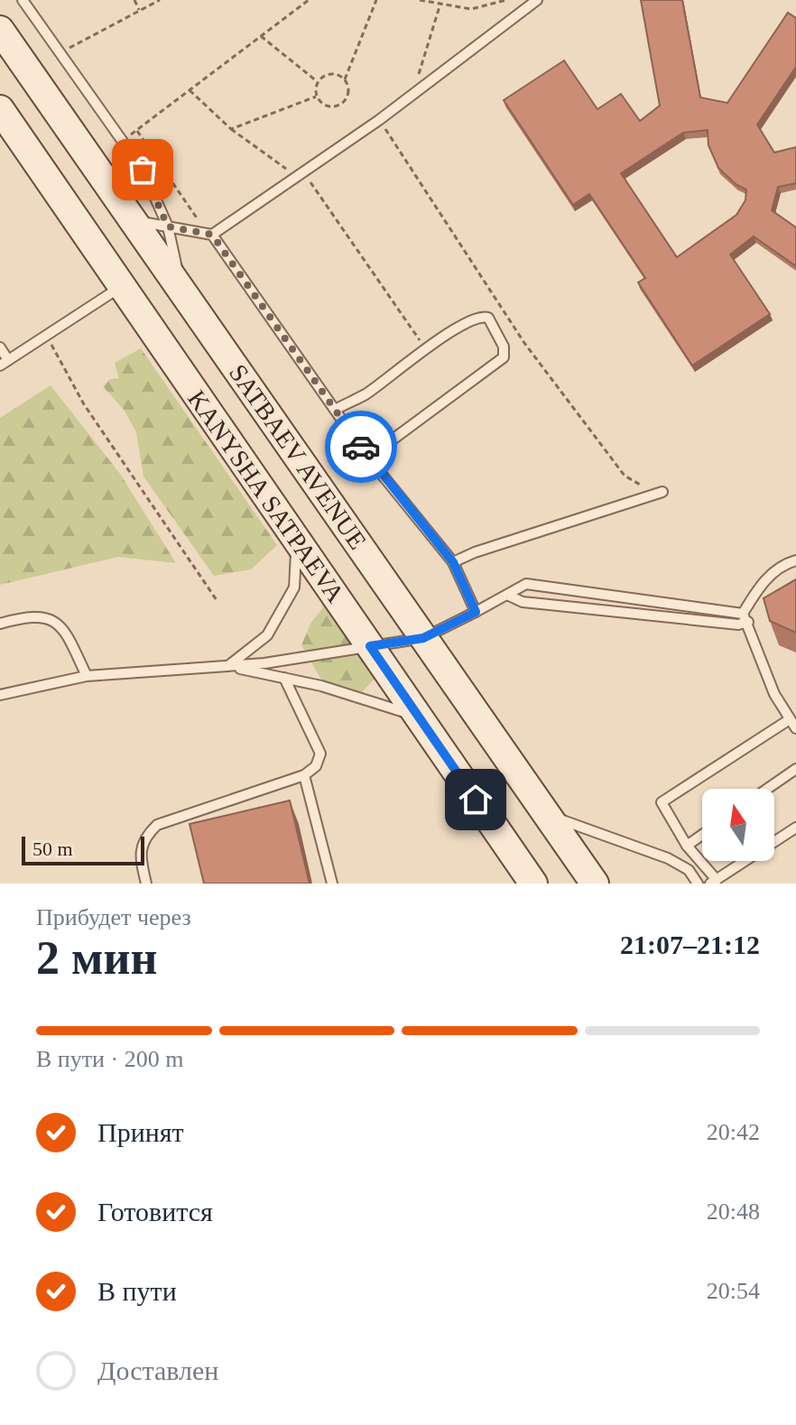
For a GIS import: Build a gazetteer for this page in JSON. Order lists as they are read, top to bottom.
{
  "streets": {
    "main road": ["SATBAEV AVENUE", "KANYSHA SATPAEVA"]
  },
  "scale_bar": "50 m",
  "north": "top",
  "page": {
    "scale": "50 m",
    "heading": ["2 мин", "Прибудет через", "21:07–21:12"],
    "bar": "В пути · 200 m",
    "list": [
      ["Принят", "20:42"],
      ["Готовится", "20:48"],
      ["В пути", "20:54"],
      "Доставлен"
    ]
  }
}
